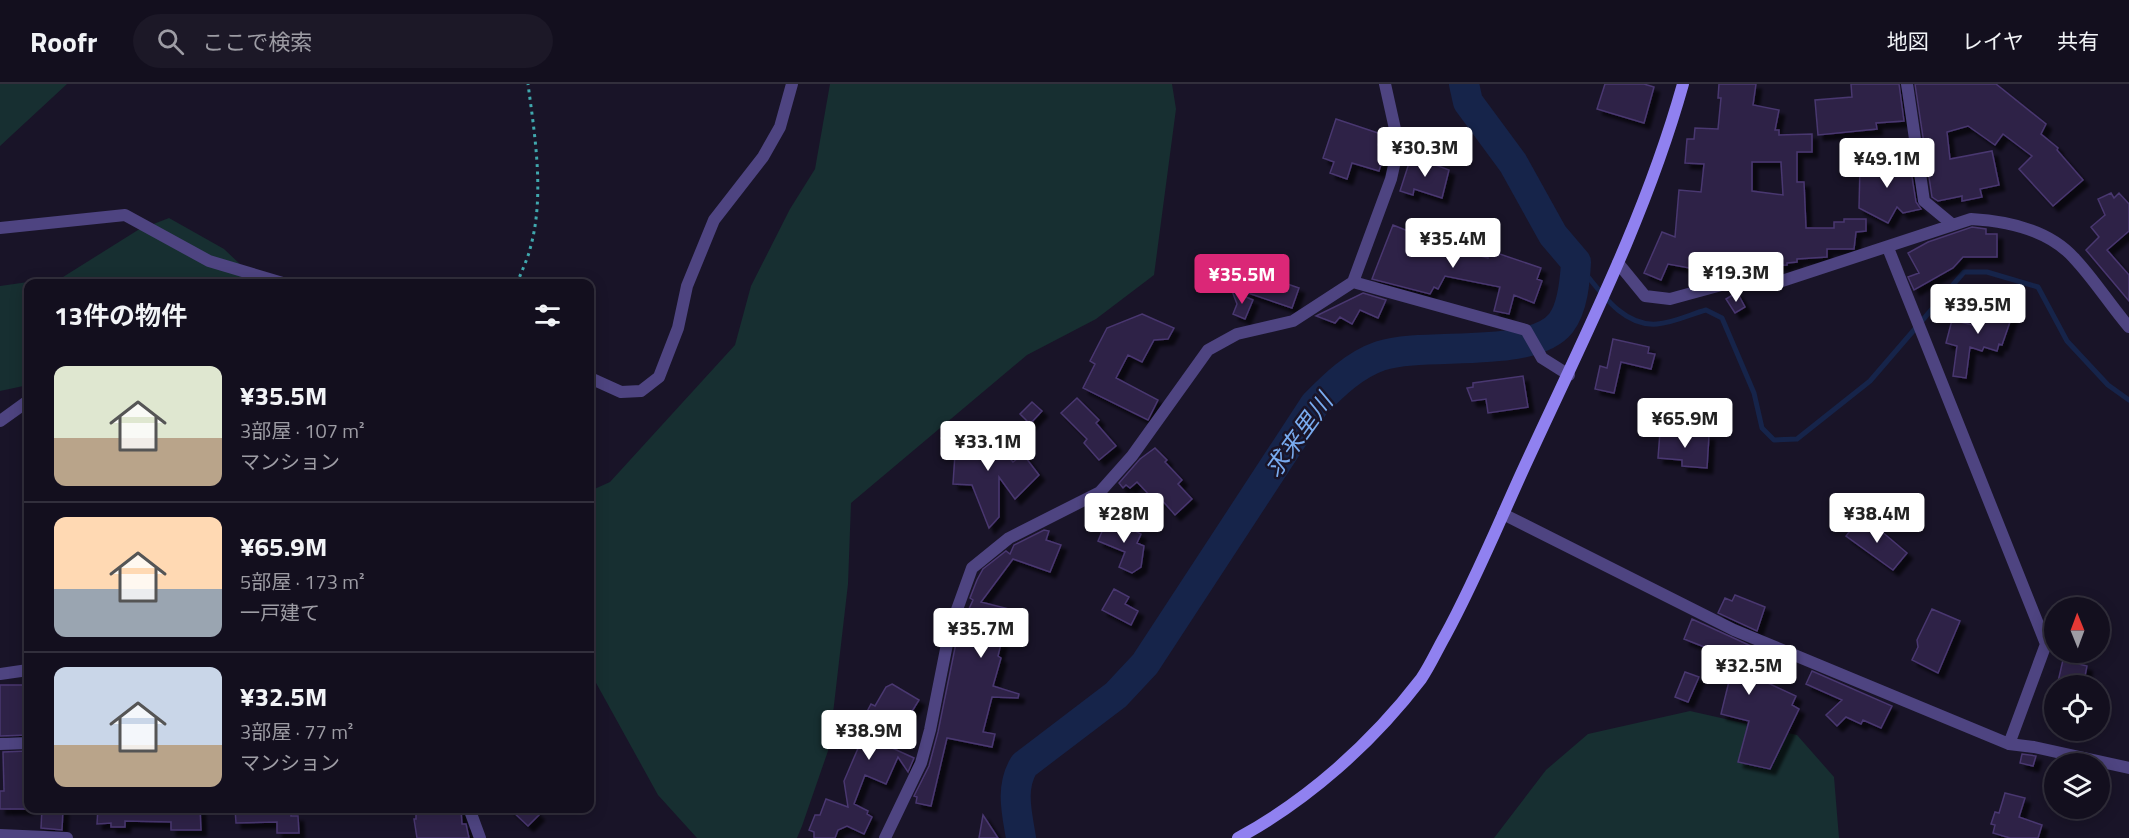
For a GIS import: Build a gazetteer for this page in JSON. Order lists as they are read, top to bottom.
{
  "water": ["求来里川"],
  "north": "top",
  "page": {
    "header": "Roofr",
    "search": "ここで検索",
    "nav": ["地図", "レイヤ", "共有"],
    "price": [
      "¥30.3M",
      "¥49.1M",
      "¥35.4M",
      "¥19.3M",
      "¥35.5M",
      "¥39.5M",
      "¥65.9M",
      "¥33.1M",
      "¥28M",
      "¥38.4M",
      "¥35.7M",
      "¥32.5M",
      "¥38.9M"
    ],
    "heading": "13件の物件",
    "list": [
      {
        "name": "¥35.5M",
        "note": "3部屋 · 107 m² · マンション"
      },
      {
        "name": "¥65.9M",
        "note": "5部屋 · 173 m² · 一戸建て"
      },
      {
        "name": "¥32.5M",
        "note": "3部屋 · 77 m² · マンション"
      }
    ]
  }
}
